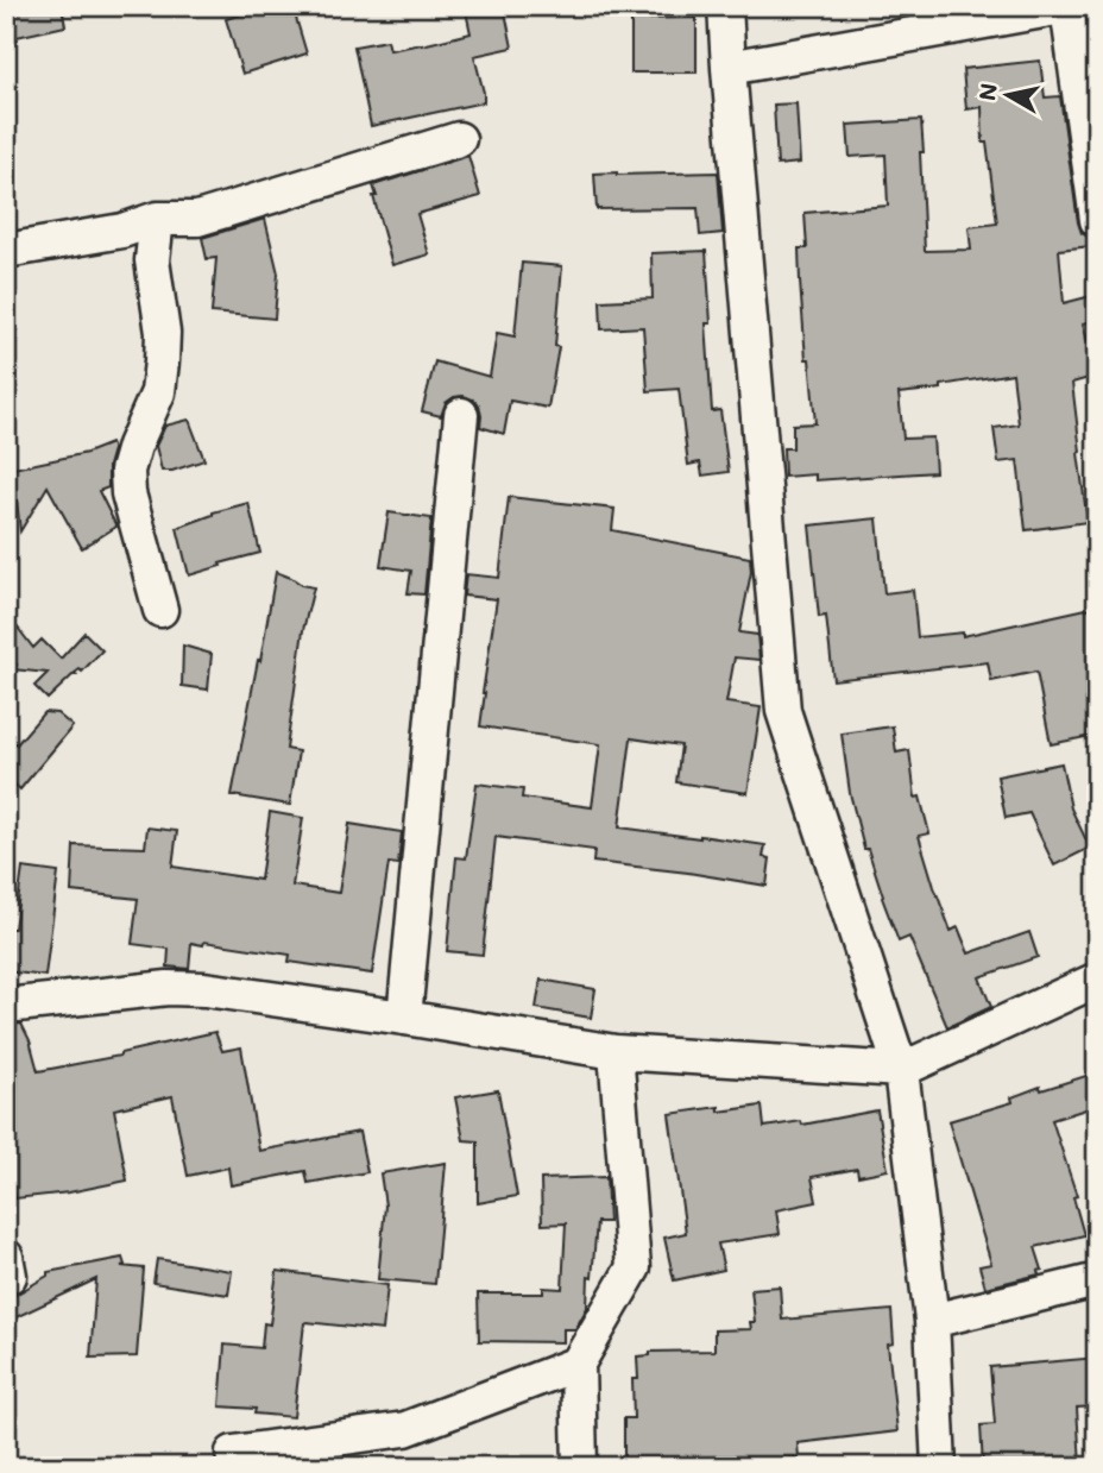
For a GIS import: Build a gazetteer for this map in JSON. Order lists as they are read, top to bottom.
{
  "north": "left"
}
